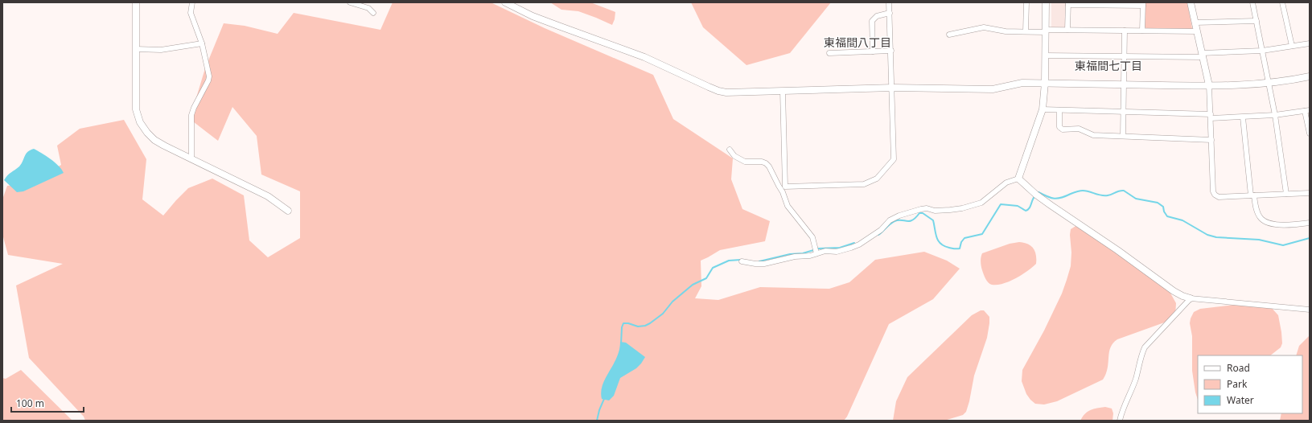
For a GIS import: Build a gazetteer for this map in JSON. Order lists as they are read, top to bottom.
{
  "districts": ["東福間八丁目", "東福間七丁目"],
  "legend": ["Road", "Park", "Water"],
  "scale_bar": "100 m"
}
